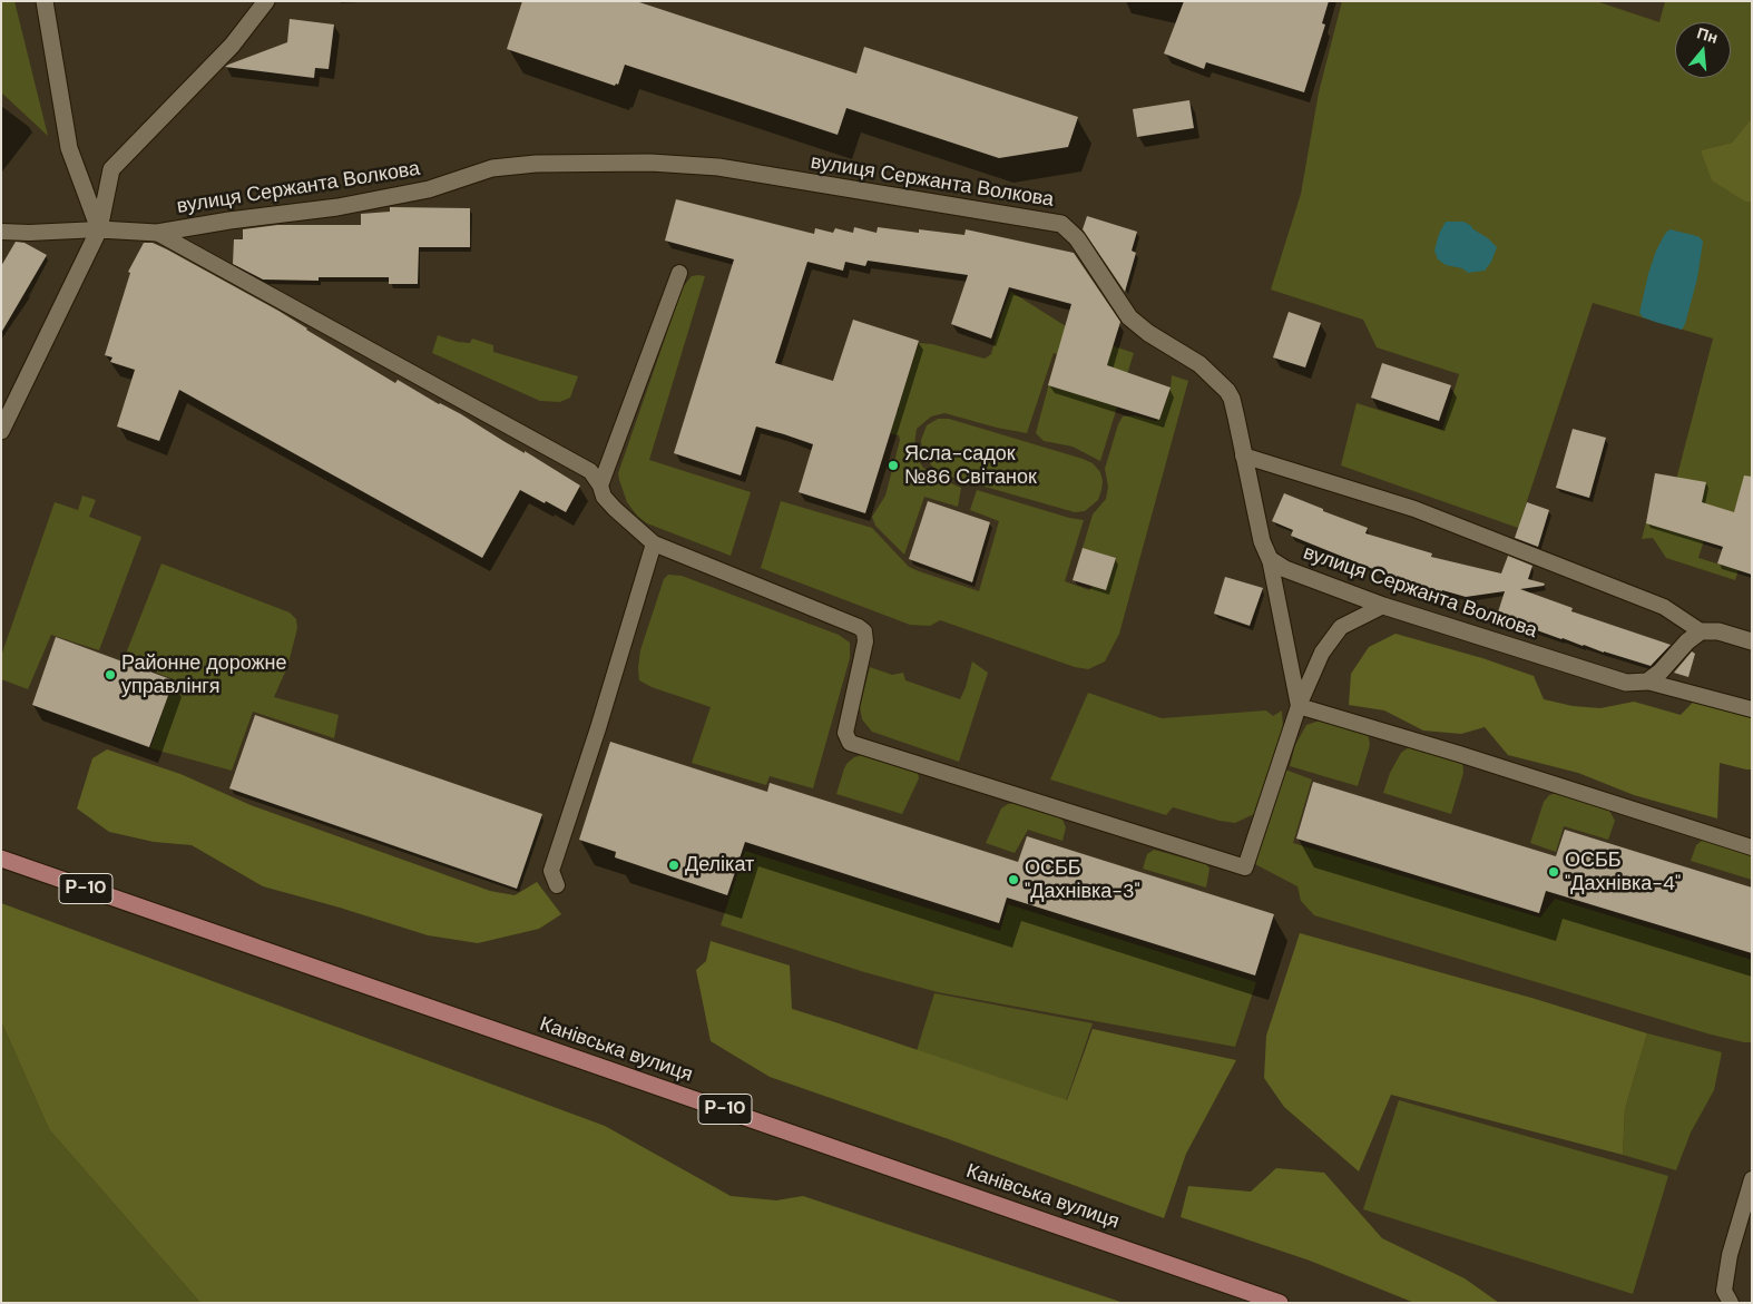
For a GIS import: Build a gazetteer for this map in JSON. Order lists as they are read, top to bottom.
{
  "streets": {
    "main road": ["Р-10", "Канівська вулиця"],
    "street": ["вулиця Сержанта Волкова"]
  },
  "places": [
    "Ясла-садок №86 Світанок",
    "Районне дорожне управлінгя",
    "Делікат",
    "ОСББ \"Дахнівка-4\"",
    "ОСББ \"Дахнівка-3\""
  ],
  "north": "top"
}
